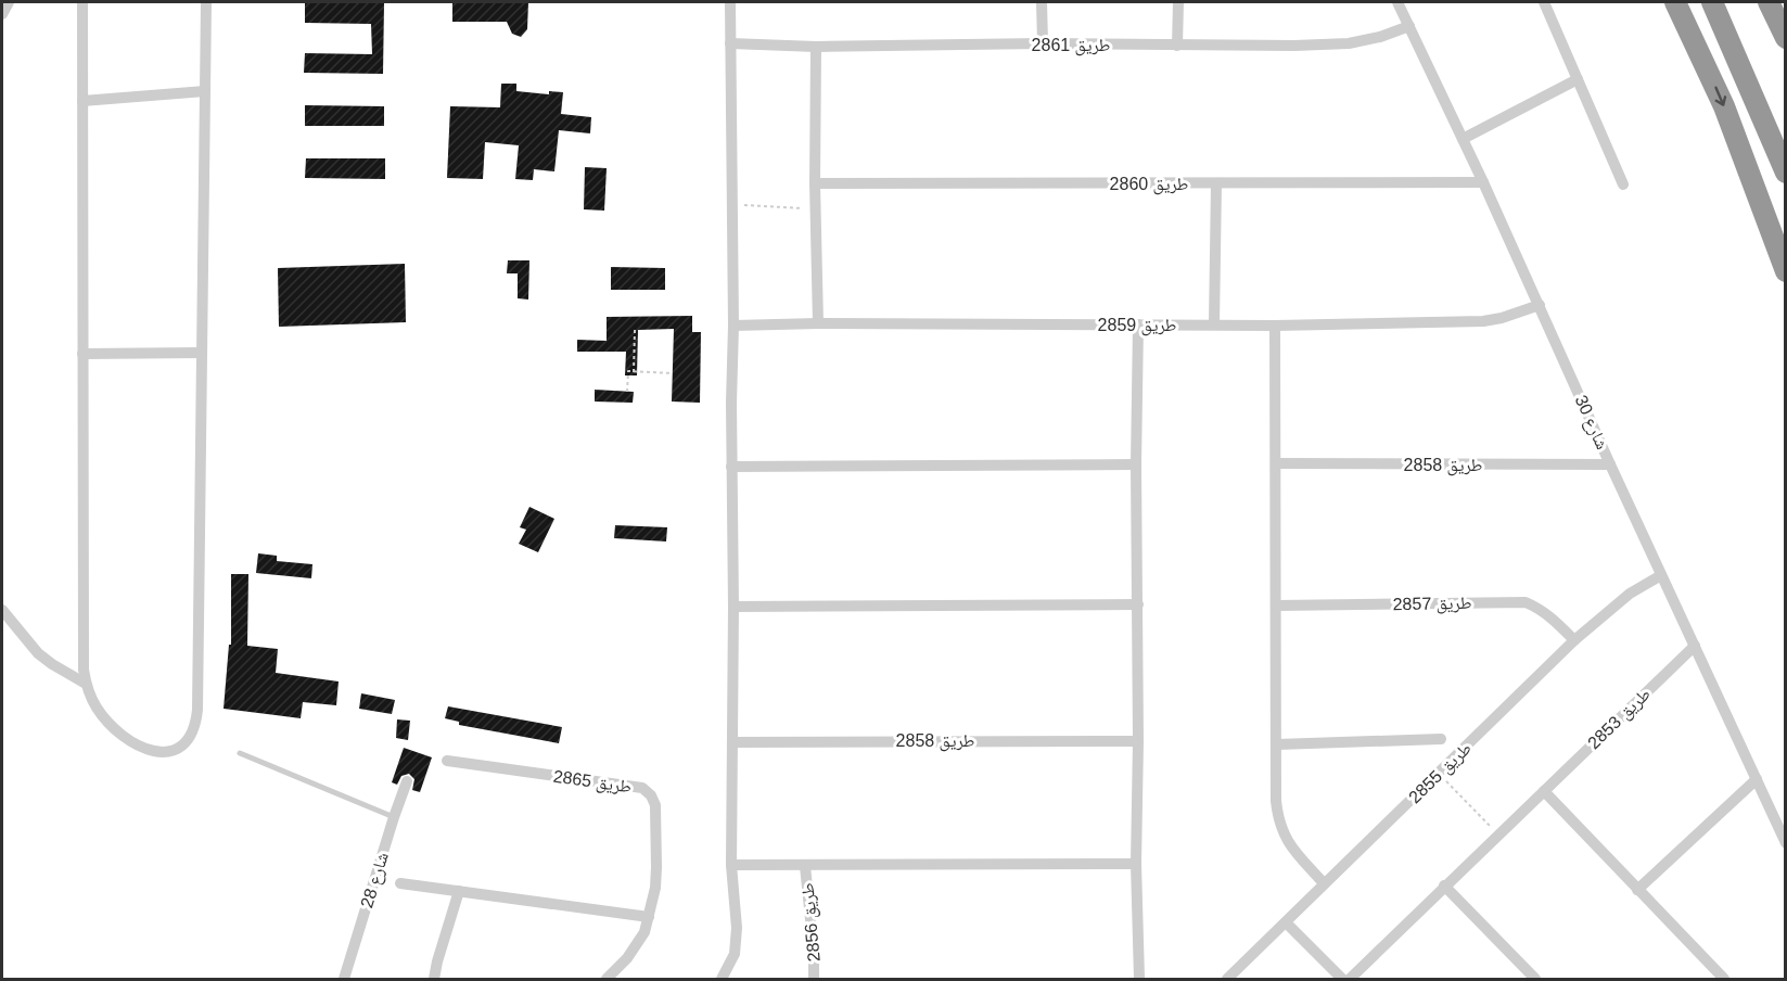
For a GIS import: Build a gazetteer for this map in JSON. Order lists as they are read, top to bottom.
{
  "streets": {
    "street": [
      "طريق 2861",
      "طريق 2860",
      "طريق 2859",
      "شارع 30",
      "طريق 2858",
      "طريق 2857",
      "طريق 2853",
      "طريق 2855",
      "طريق 2865",
      "شارع 28",
      "طريق 2856"
    ]
  },
  "crossings": [
    ["طريق 2861", "شارع 30"],
    ["طريق 2860", "شارع 30"],
    ["طريق 2859", "شارع 30"],
    ["شارع 30", "طريق 2858"],
    ["شارع 30", "طريق 2853"],
    ["شارع 30", "طريق 2855"],
    ["طريق 2857", "طريق 2855"]
  ]
}
